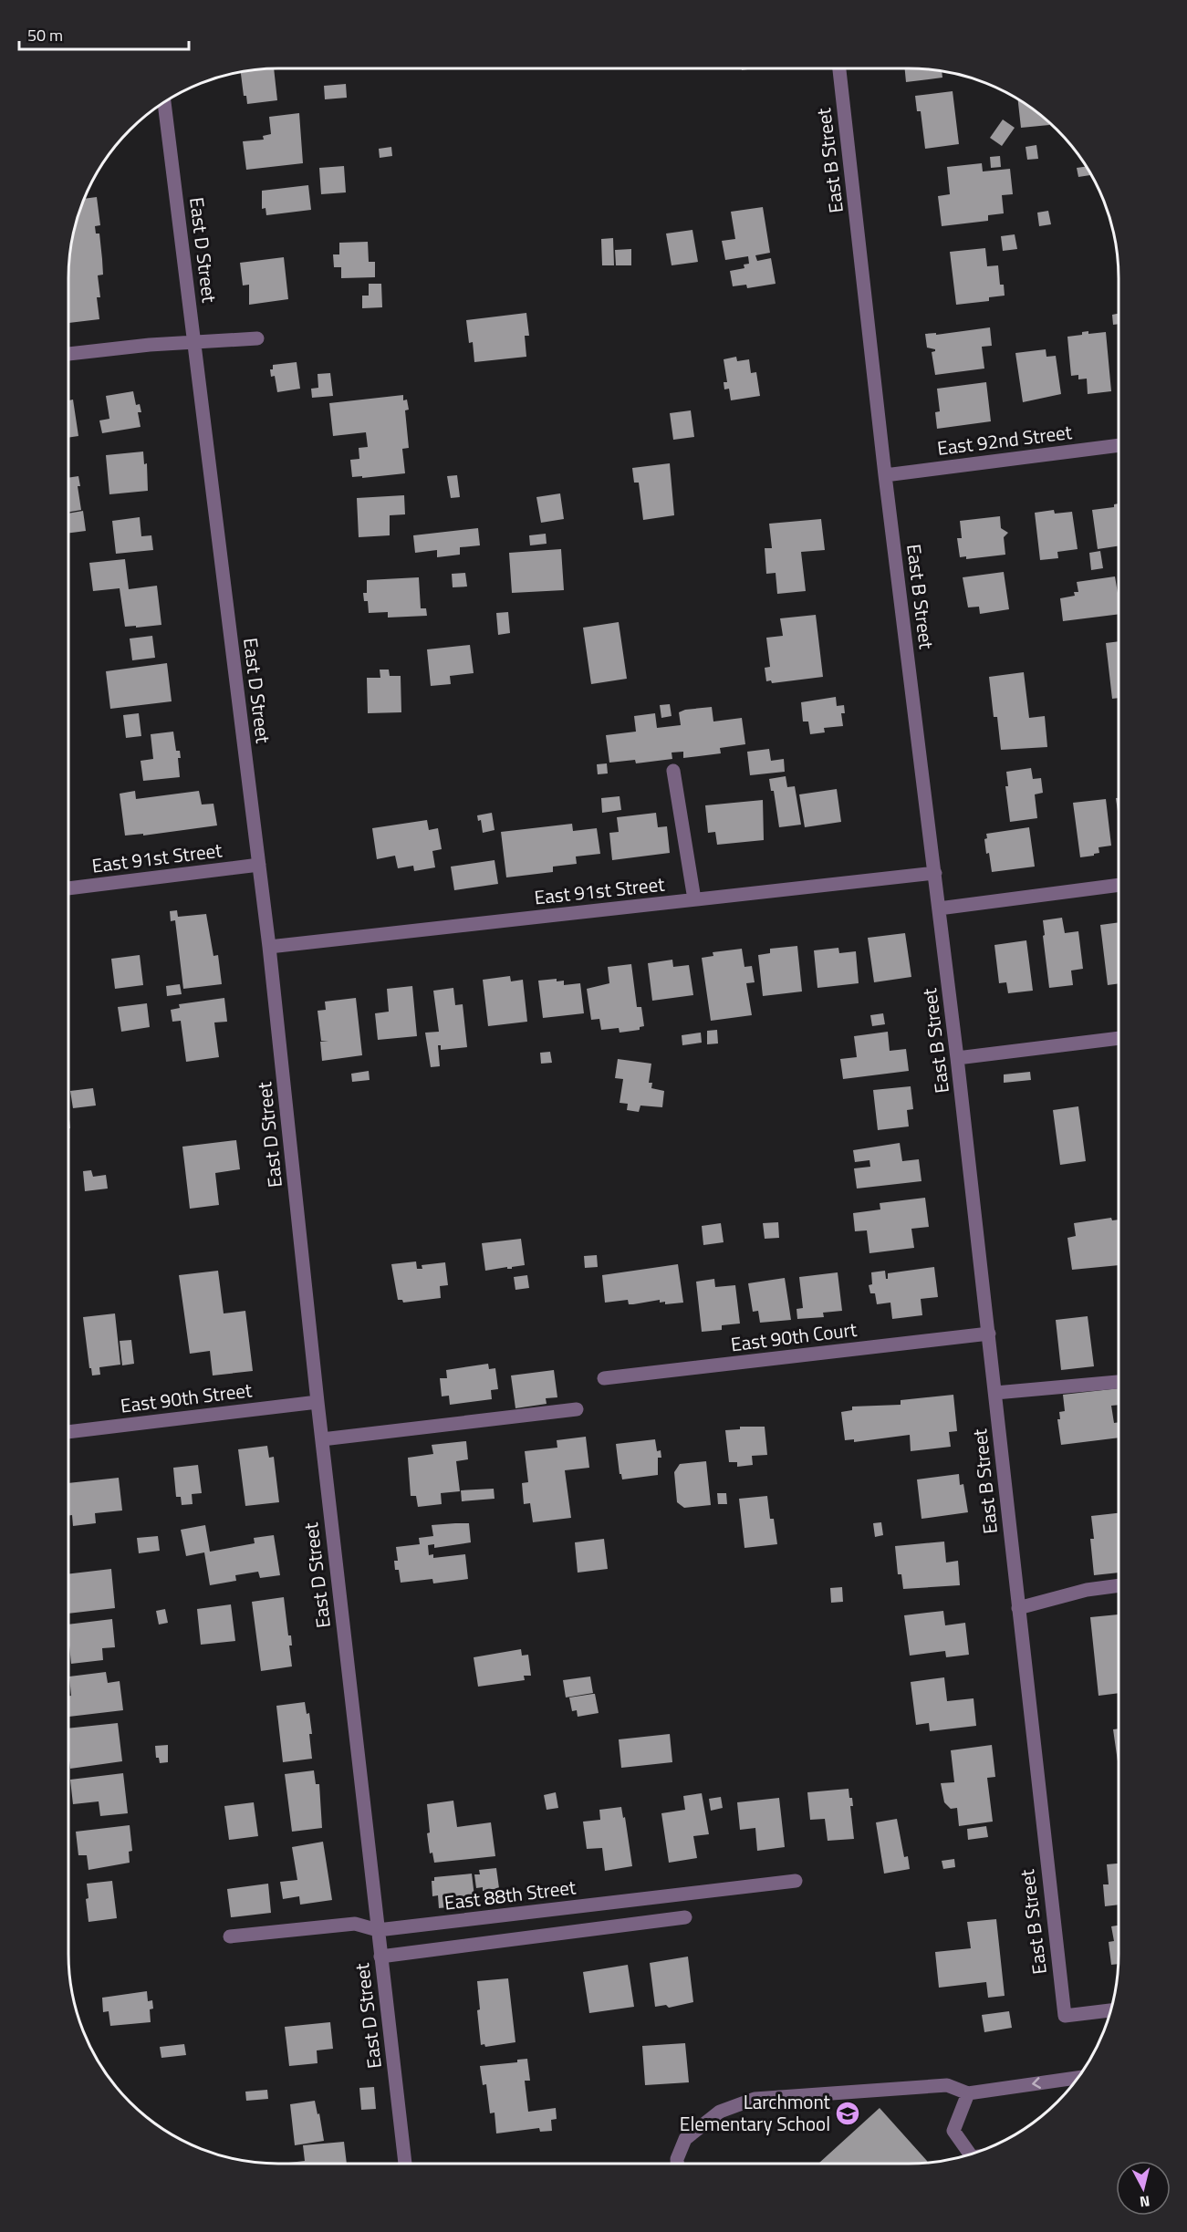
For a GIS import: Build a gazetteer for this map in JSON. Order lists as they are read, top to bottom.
{
  "streets": {
    "street": [
      "East B Street",
      "East D Street",
      "East 92nd Street",
      "East 91st Street",
      "East 90th Court",
      "East 90th Street",
      "East 88th Street"
    ]
  },
  "crossings": [
    ["East B Street", "East 92nd Street"],
    ["East B Street", "East 91st Street"],
    ["East B Street", "East 90th Court"],
    ["East D Street", "East 91st Street"],
    ["East D Street", "East 90th Street"],
    ["East D Street", "East 88th Street"]
  ],
  "places": {
    "school or university": ["Larchmont Elementary School"]
  },
  "scale_bar": "50 m",
  "north": "bottom"
}
